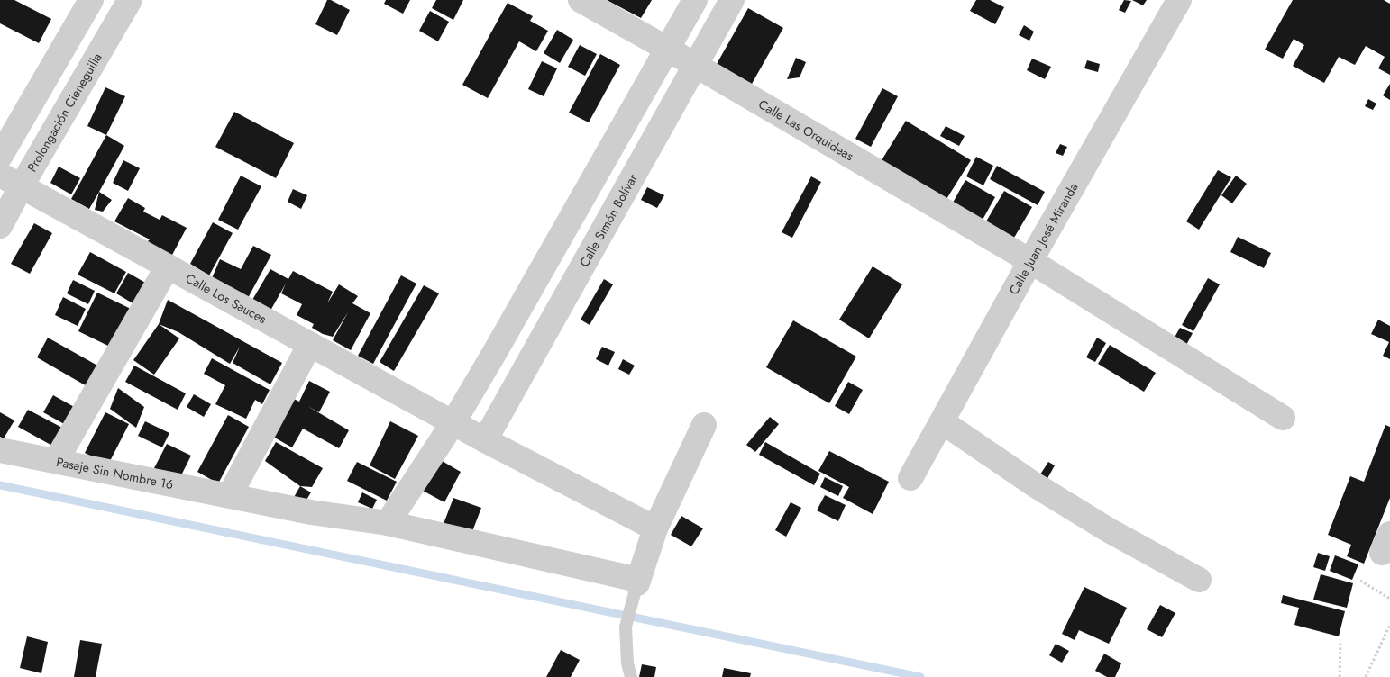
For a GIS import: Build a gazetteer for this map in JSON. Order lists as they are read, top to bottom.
{
  "streets": {
    "street": [
      "Prolongación Cieneguilla",
      "Calle Las Orquideas",
      "Calle Simón Bolívar",
      "Calle Juan José Miranda",
      "Calle Los Sauces",
      "Pasaje Sin Nombre 16"
    ]
  },
  "crossings": [
    ["Prolongación Cieneguilla", "Calle Los Sauces"],
    ["Calle Las Orquideas", "Calle Simón Bolívar"],
    ["Calle Las Orquideas", "Calle Juan José Miranda"],
    ["Calle Simón Bolívar", "Calle Los Sauces"]
  ]
}
